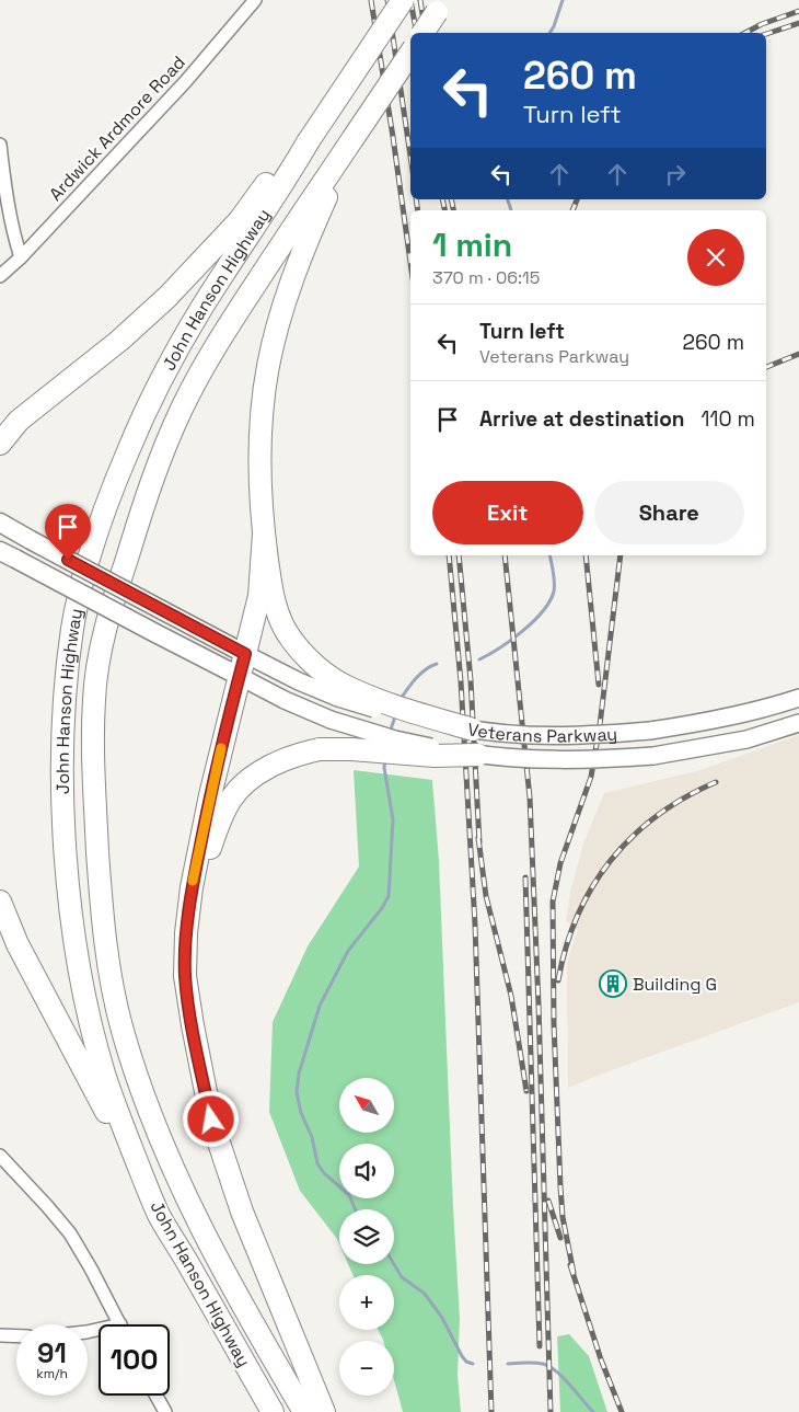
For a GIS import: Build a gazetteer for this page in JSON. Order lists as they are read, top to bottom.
{
  "streets": {
    "highway": ["John Hanson Highway"],
    "main road": ["Veterans Parkway"],
    "street": ["Ardwick Ardmore Road"]
  },
  "places": {
    "building": ["Building G"]
  },
  "north": "top left",
  "page": {
    "turn": ["260 m", "Turn left"],
    "heading": ["1 min", "370 m · 06:15"],
    "list": [
      {
        "name": "Turn left",
        "note": "Veterans Parkway",
        "value": "260 m"
      },
      {
        "name": "Arrive at destination",
        "value": "110 m"
      }
    ],
    "buttons": ["Exit", "Share"],
    "map_buttons": ["+", "−"],
    "speed": "91 km/h",
    "limit": "100"
  }
}
